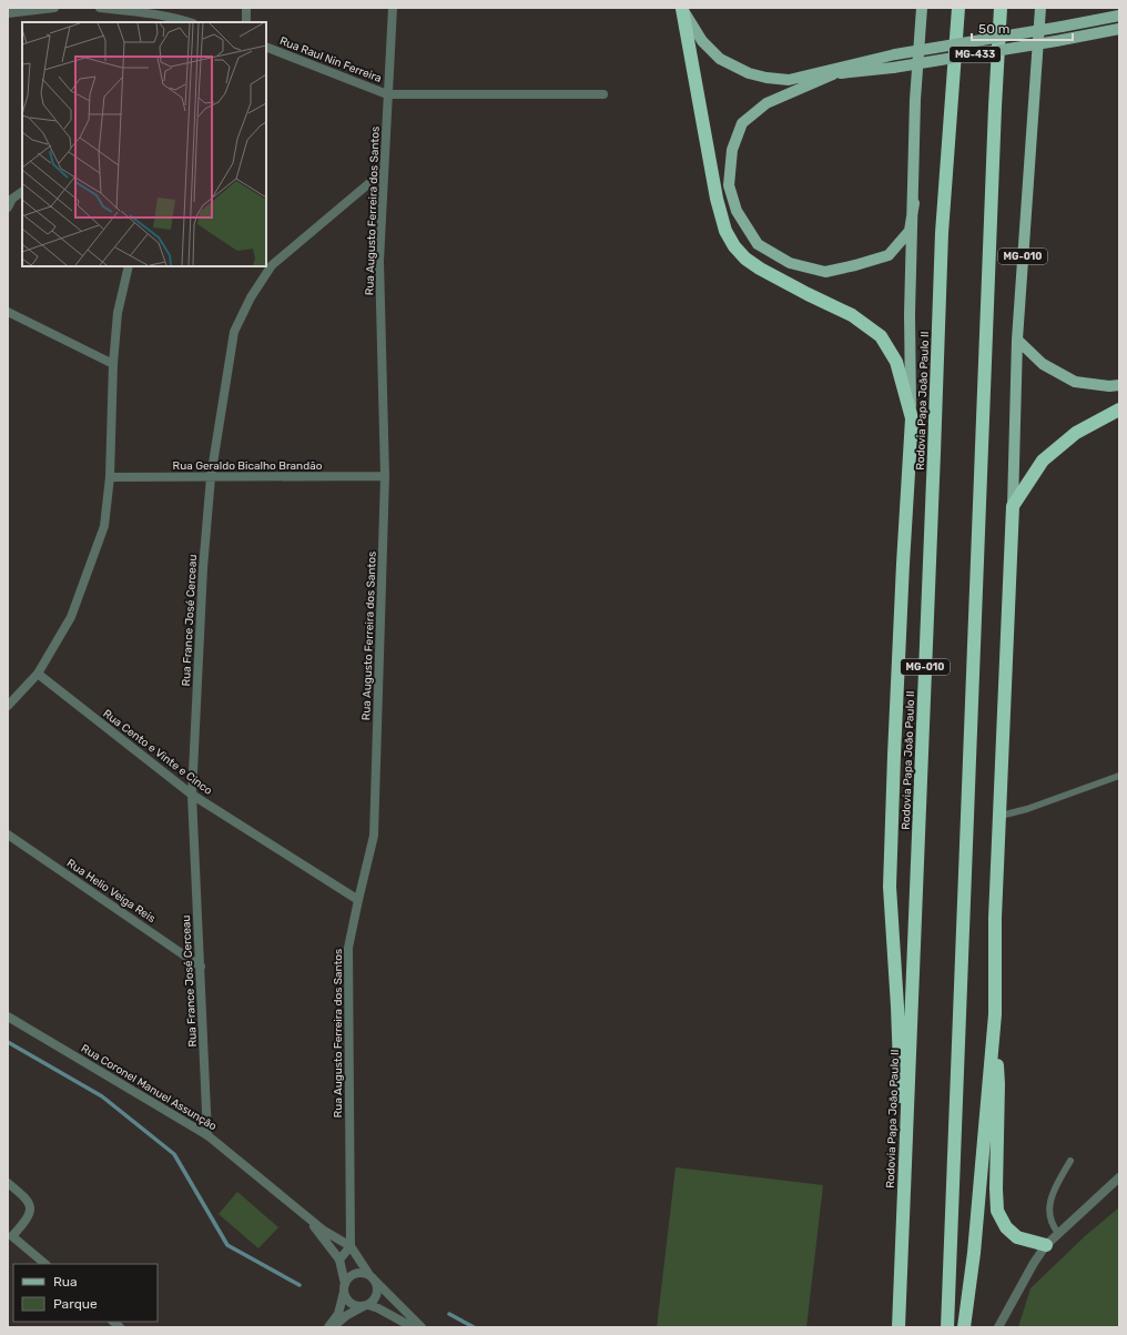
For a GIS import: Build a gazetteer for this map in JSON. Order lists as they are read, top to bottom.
{
  "streets": {
    "highway": ["MG-010", "Rodovia Papa João Paulo II"],
    "main road": ["MG-433"],
    "street": [
      "Rua Raul Nin Ferreira",
      "Rua Augusto Ferreira dos Santos",
      "Rua Geraldo Bicalho Brandão",
      "Rua France José Cerceau",
      "Rua Cento e Vinte e Cinco",
      "Rua Helio Veiga Reis",
      "Rua Coronel Manuel Assunção"
    ]
  },
  "crossings": [
    ["Rua Raul Nin Ferreira", "Rua Augusto Ferreira dos Santos"],
    ["Rua Augusto Ferreira dos Santos", "Rua Geraldo Bicalho Brandão"],
    ["Rua Augusto Ferreira dos Santos", "Rua France José Cerceau"],
    ["Rua Augusto Ferreira dos Santos", "Rua Cento e Vinte e Cinco"],
    ["Rua Augusto Ferreira dos Santos", "Rua Coronel Manuel Assunção"],
    ["Rua Geraldo Bicalho Brandão", "Rua France José Cerceau"],
    ["Rua France José Cerceau", "Rua Cento e Vinte e Cinco"],
    ["Rua France José Cerceau", "Rua Helio Veiga Reis"],
    ["Rua France José Cerceau", "Rua Coronel Manuel Assunção"]
  ],
  "legend": ["Rua", "Parque"],
  "scale_bar": "50 m"
}
